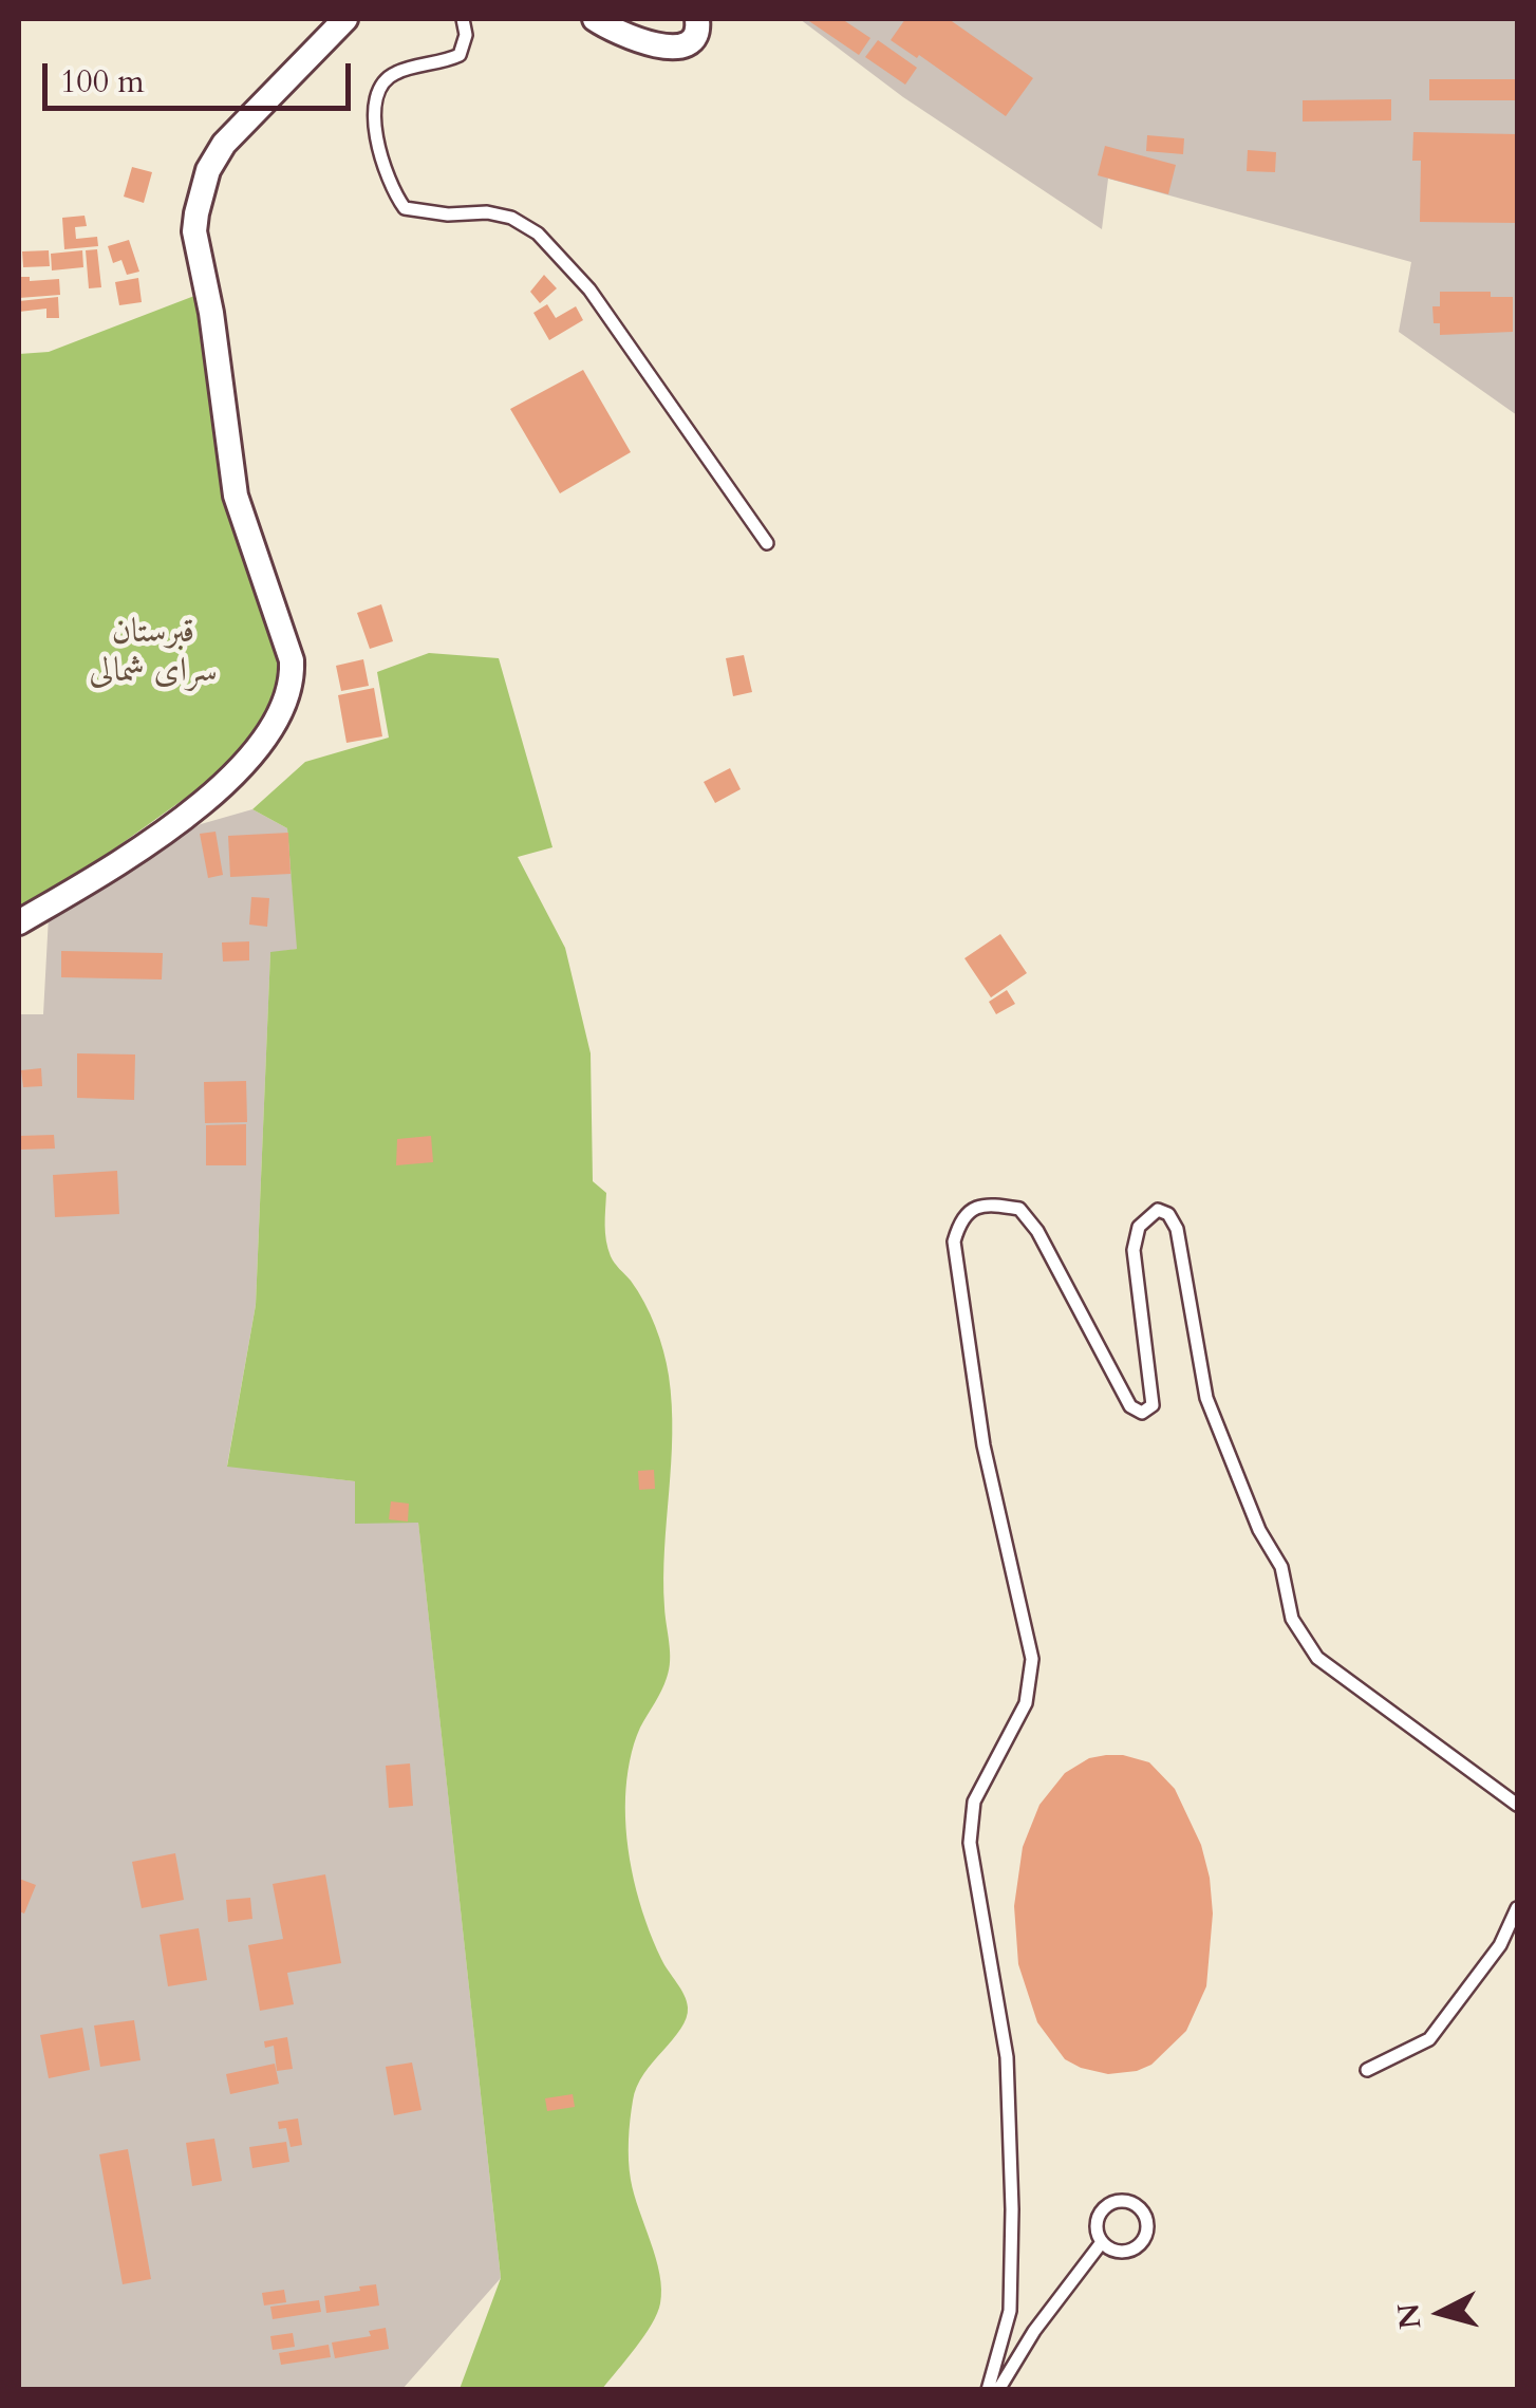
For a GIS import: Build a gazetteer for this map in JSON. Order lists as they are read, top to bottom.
{
  "parks": ["قبرستان سرای شمالی"],
  "scale_bar": "100 m",
  "north": "left"
}
